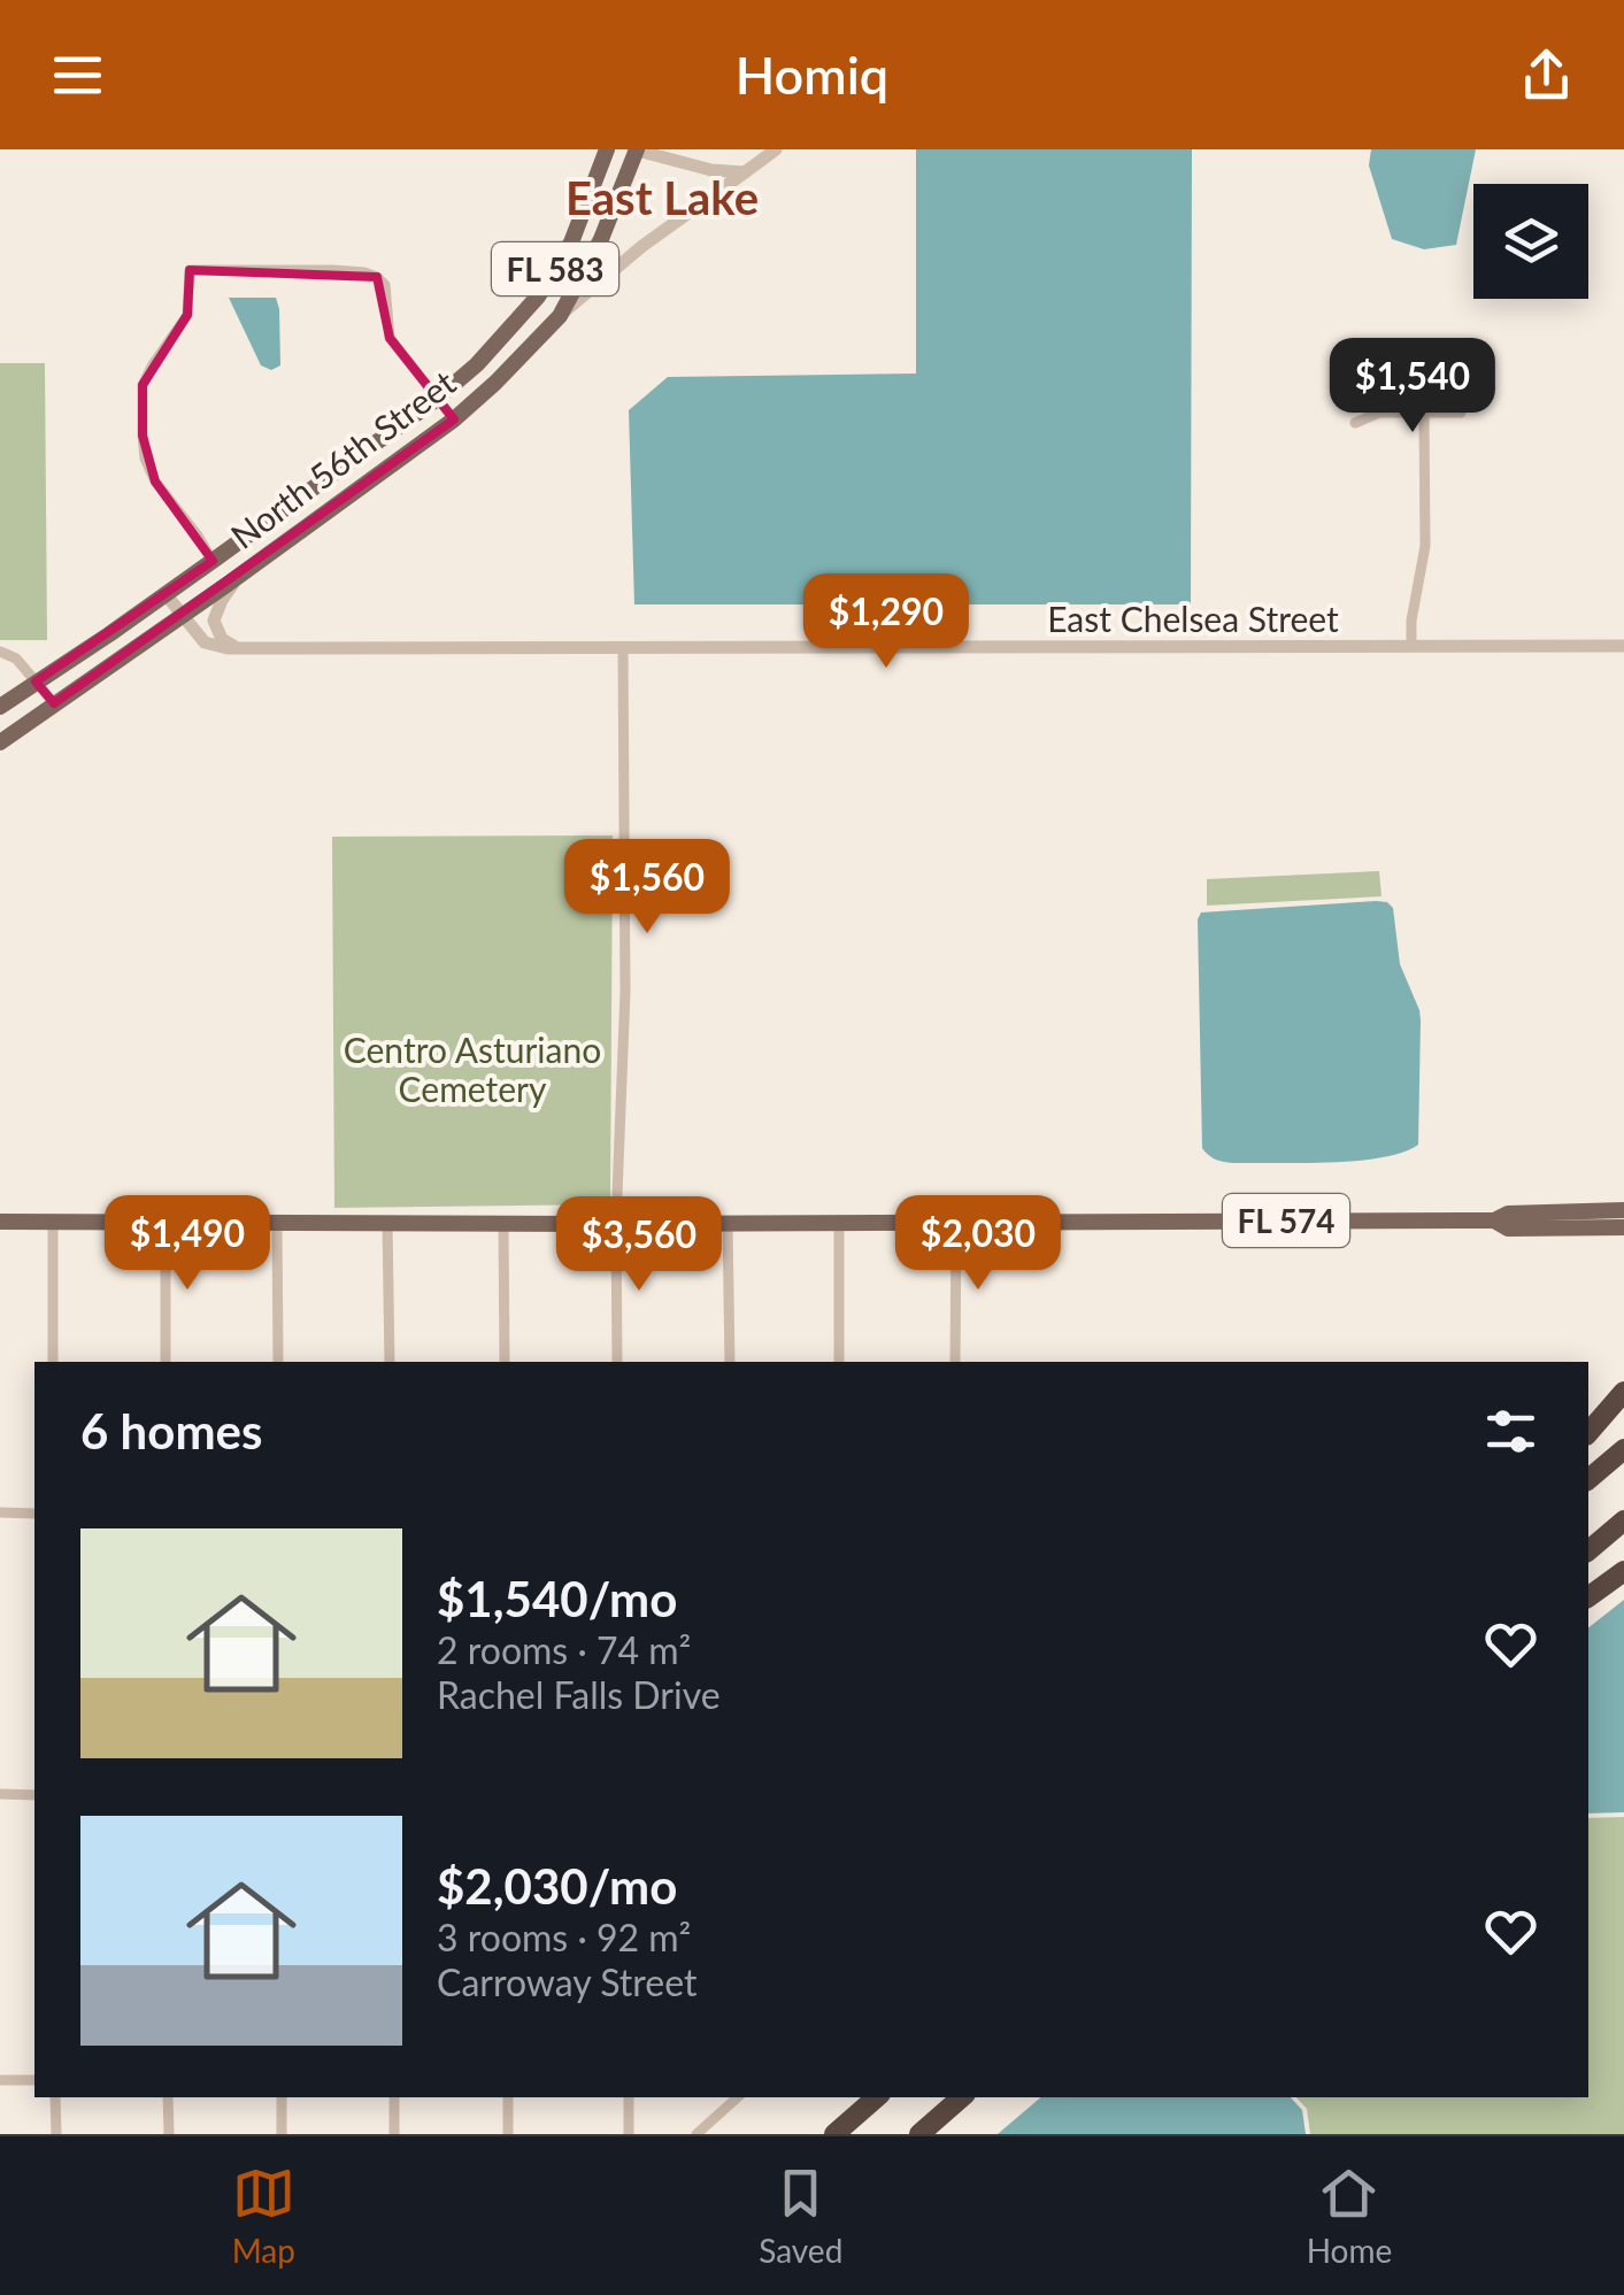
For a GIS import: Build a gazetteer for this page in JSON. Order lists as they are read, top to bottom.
{
  "streets": {
    "main road": ["FL 583", "North 56th Street", "FL 574"],
    "street": ["East Chelsea Street"]
  },
  "crossings": [
    ["North 56th Street", "East Chelsea Street"]
  ],
  "districts": ["East Lake"],
  "parks": ["Centro Asturiano Cemetery"],
  "page": {
    "header": "Homiq",
    "price": [
      "$1,540",
      "$1,290",
      "$1,560",
      "$1,490",
      "$2,030",
      "$3,560"
    ],
    "heading": "6 homes",
    "list": [
      {
        "name": "$1,540/mo",
        "note": "2 rooms · 74 m² · Rachel Falls Drive"
      },
      {
        "name": "$2,030/mo",
        "note": "3 rooms · 92 m² · Carroway Street"
      }
    ],
    "tabs": ["Map", "Saved", "Home"]
  }
}
